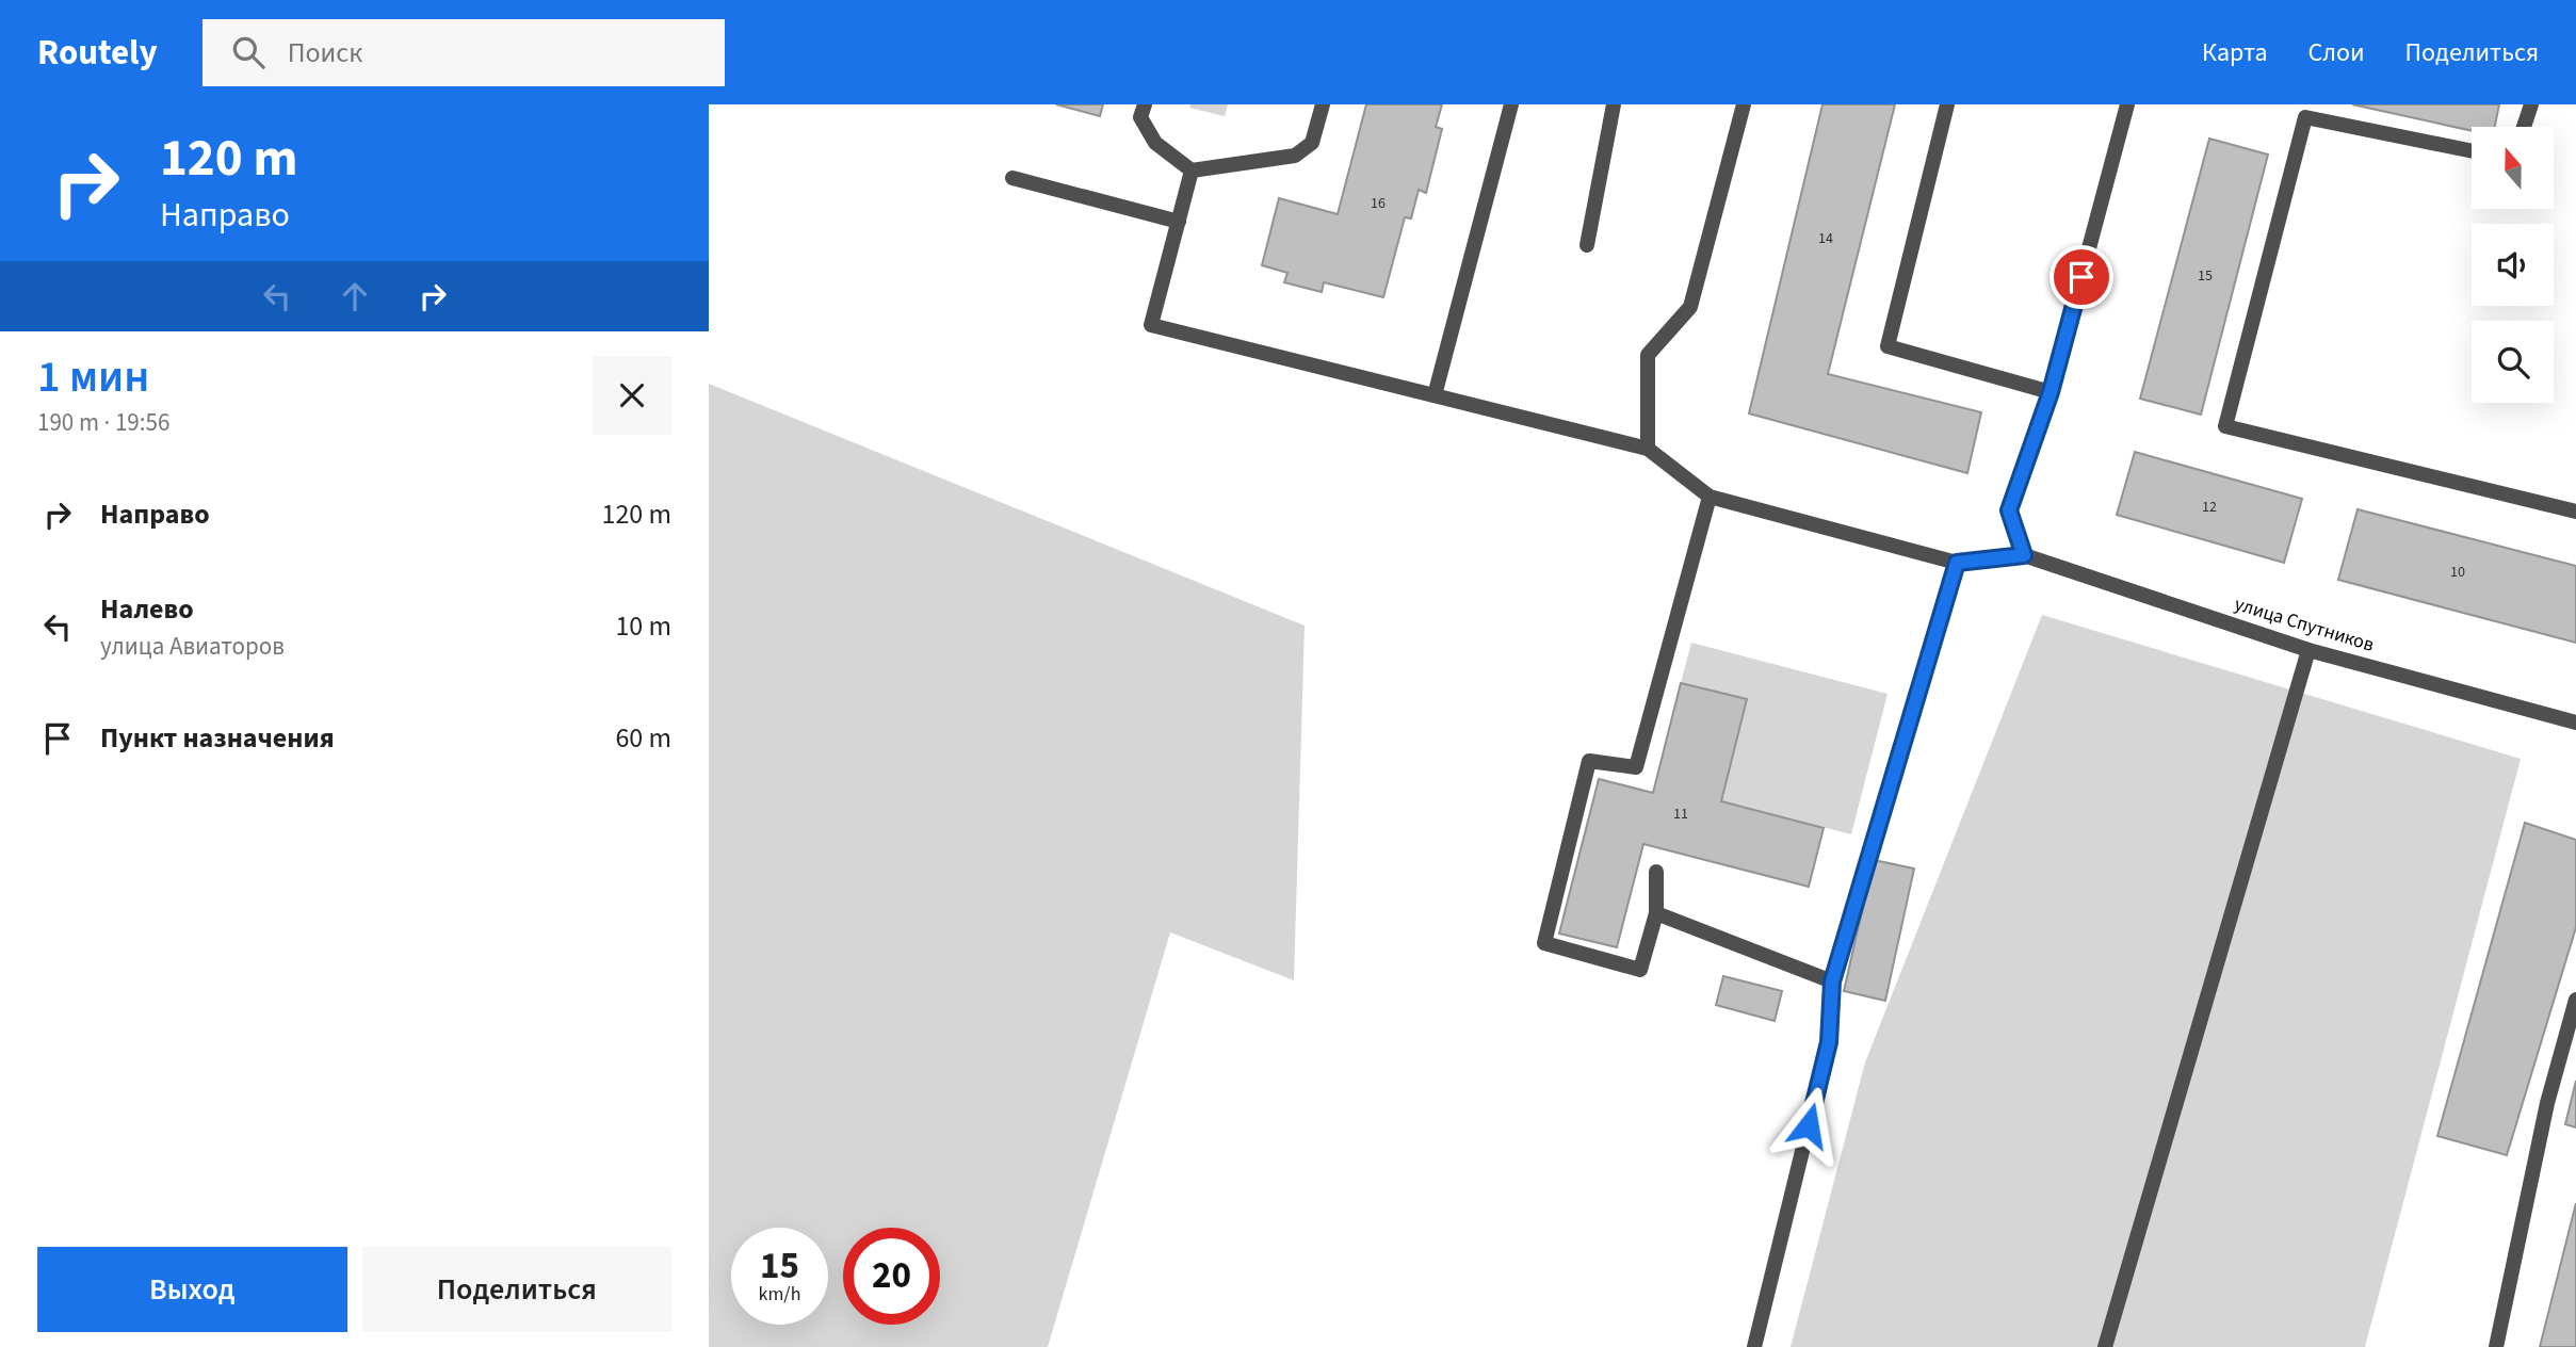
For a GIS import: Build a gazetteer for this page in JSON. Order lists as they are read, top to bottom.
{
  "streets": {
    "street": ["улица Спутников"]
  },
  "house_numbers": [
    "16",
    "14",
    "15",
    "12",
    "10",
    "11"
  ],
  "north": "top",
  "page": {
    "header": "Routely",
    "search": "Поиск",
    "nav": ["Карта", "Слои", "Поделиться"],
    "turn": ["120 m", "Направо"],
    "heading": ["1 мин", "190 m · 19:56"],
    "list": [
      {
        "name": "Направо",
        "value": "120 m"
      },
      {
        "name": "Налево",
        "note": "улица Авиаторов",
        "value": "10 m"
      },
      {
        "name": "Пункт назначения",
        "value": "60 m"
      }
    ],
    "speed": "15 km/h",
    "limit": "20",
    "buttons": ["Выход", "Поделиться"]
  }
}
